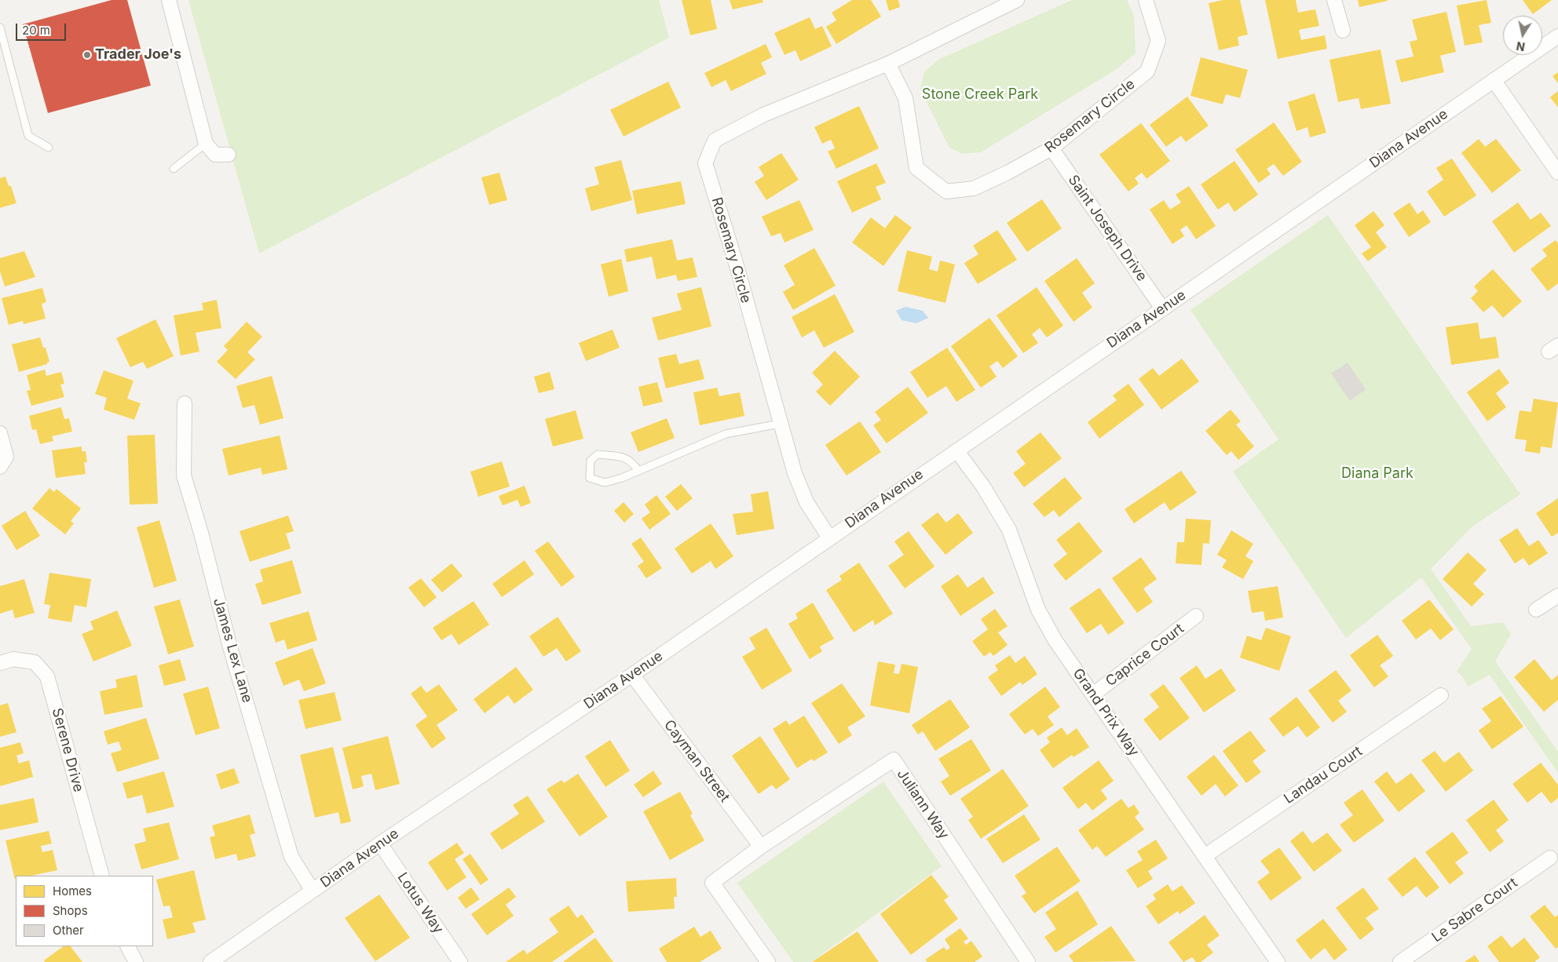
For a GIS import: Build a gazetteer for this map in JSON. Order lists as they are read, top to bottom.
{
  "streets": {
    "street": [
      "Rosemary Circle",
      "Diana Avenue",
      "Saint Joseph Drive",
      "James Lex Lane",
      "Caprice Court",
      "Grand Prix Way",
      "Serene Drive",
      "Cayman Street",
      "Landau Court",
      "Juliann Way",
      "Lotus Way",
      "Le Sabre Court"
    ]
  },
  "crossings": [
    ["Rosemary Circle", "Diana Avenue"],
    ["Rosemary Circle", "Saint Joseph Drive"],
    ["Diana Avenue", "Saint Joseph Drive"],
    ["Diana Avenue", "James Lex Lane"],
    ["Diana Avenue", "Grand Prix Way"],
    ["Diana Avenue", "Cayman Street"],
    ["Diana Avenue", "Lotus Way"],
    ["Caprice Court", "Grand Prix Way"],
    ["Grand Prix Way", "Landau Court"],
    ["Cayman Street", "Juliann Way"]
  ],
  "parks": ["Stone Creek Park", "Diana Park"],
  "places": ["Trader Joe's"],
  "legend": ["Homes", "Shops", "Other"],
  "scale_bar": "20 m",
  "north": "bottom"
}
